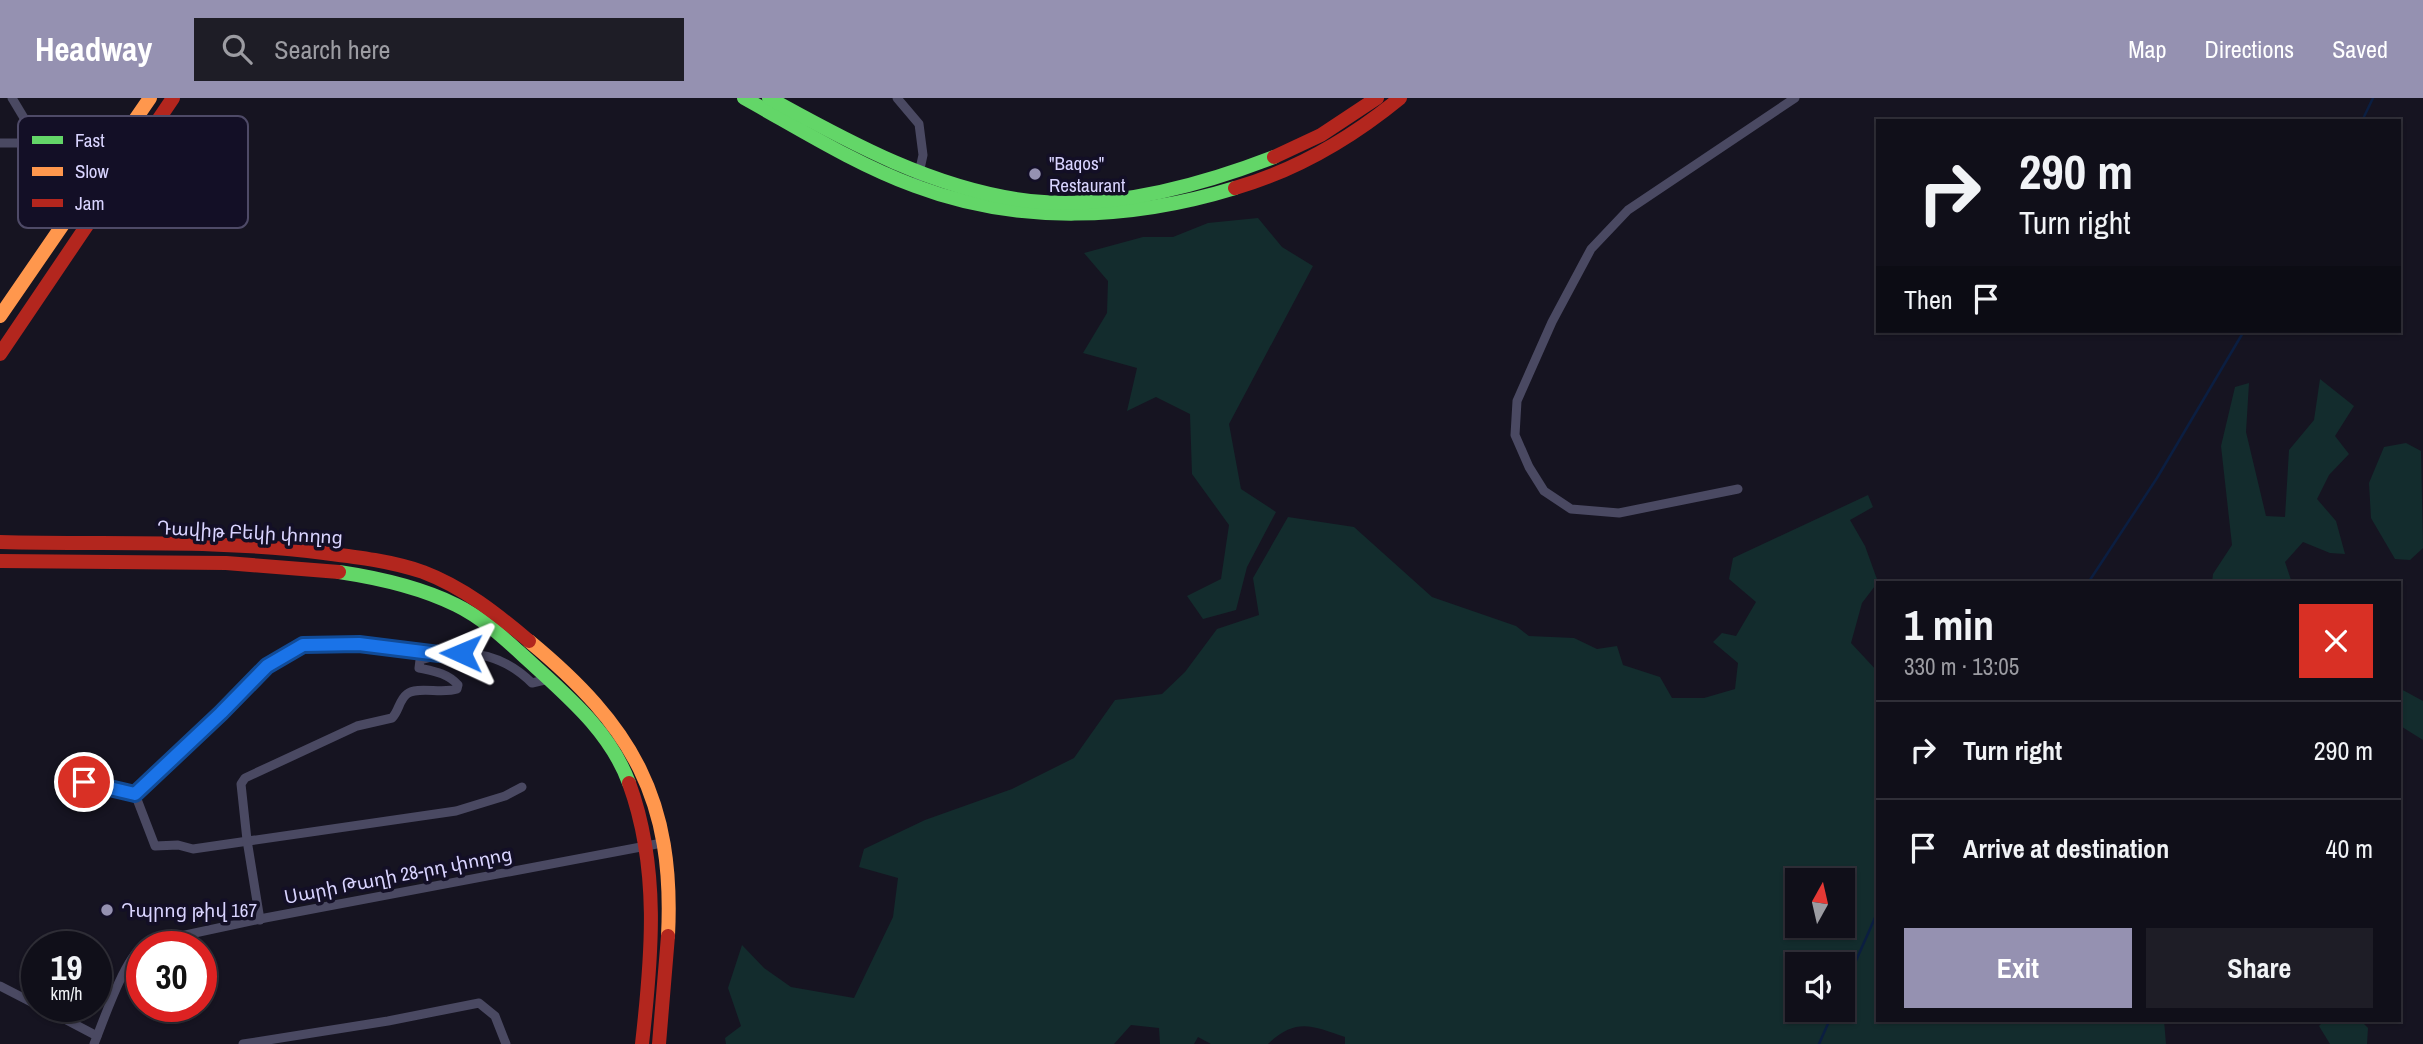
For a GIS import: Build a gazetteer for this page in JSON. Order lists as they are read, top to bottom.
{
  "streets": {
    "main road": ["Դավիթ Բեկի փողոց"],
    "street": ["Սարի Թաղի 28-րդ փողոց"]
  },
  "crossings": [
    ["Դավիթ Բեկի փողոց", "Սարի Թաղի 28-րդ փողոց"]
  ],
  "places": ["\"Baqos\" Restaurant", "Դպրոց թիվ 167"],
  "legend": ["Fast", "Slow", "Jam"],
  "north": "top",
  "page": {
    "header": "Headway",
    "search": "Search here",
    "nav": ["Map", "Directions", "Saved"],
    "turn": ["290 m", "Turn right"],
    "then": "Then",
    "heading": ["1 min", "330 m · 13:05"],
    "list": [
      {
        "name": "Turn right",
        "value": "290 m"
      },
      {
        "name": "Arrive at destination",
        "value": "40 m"
      }
    ],
    "buttons": ["Exit", "Share"],
    "speed": "19 km/h",
    "limit": "30"
  }
}
